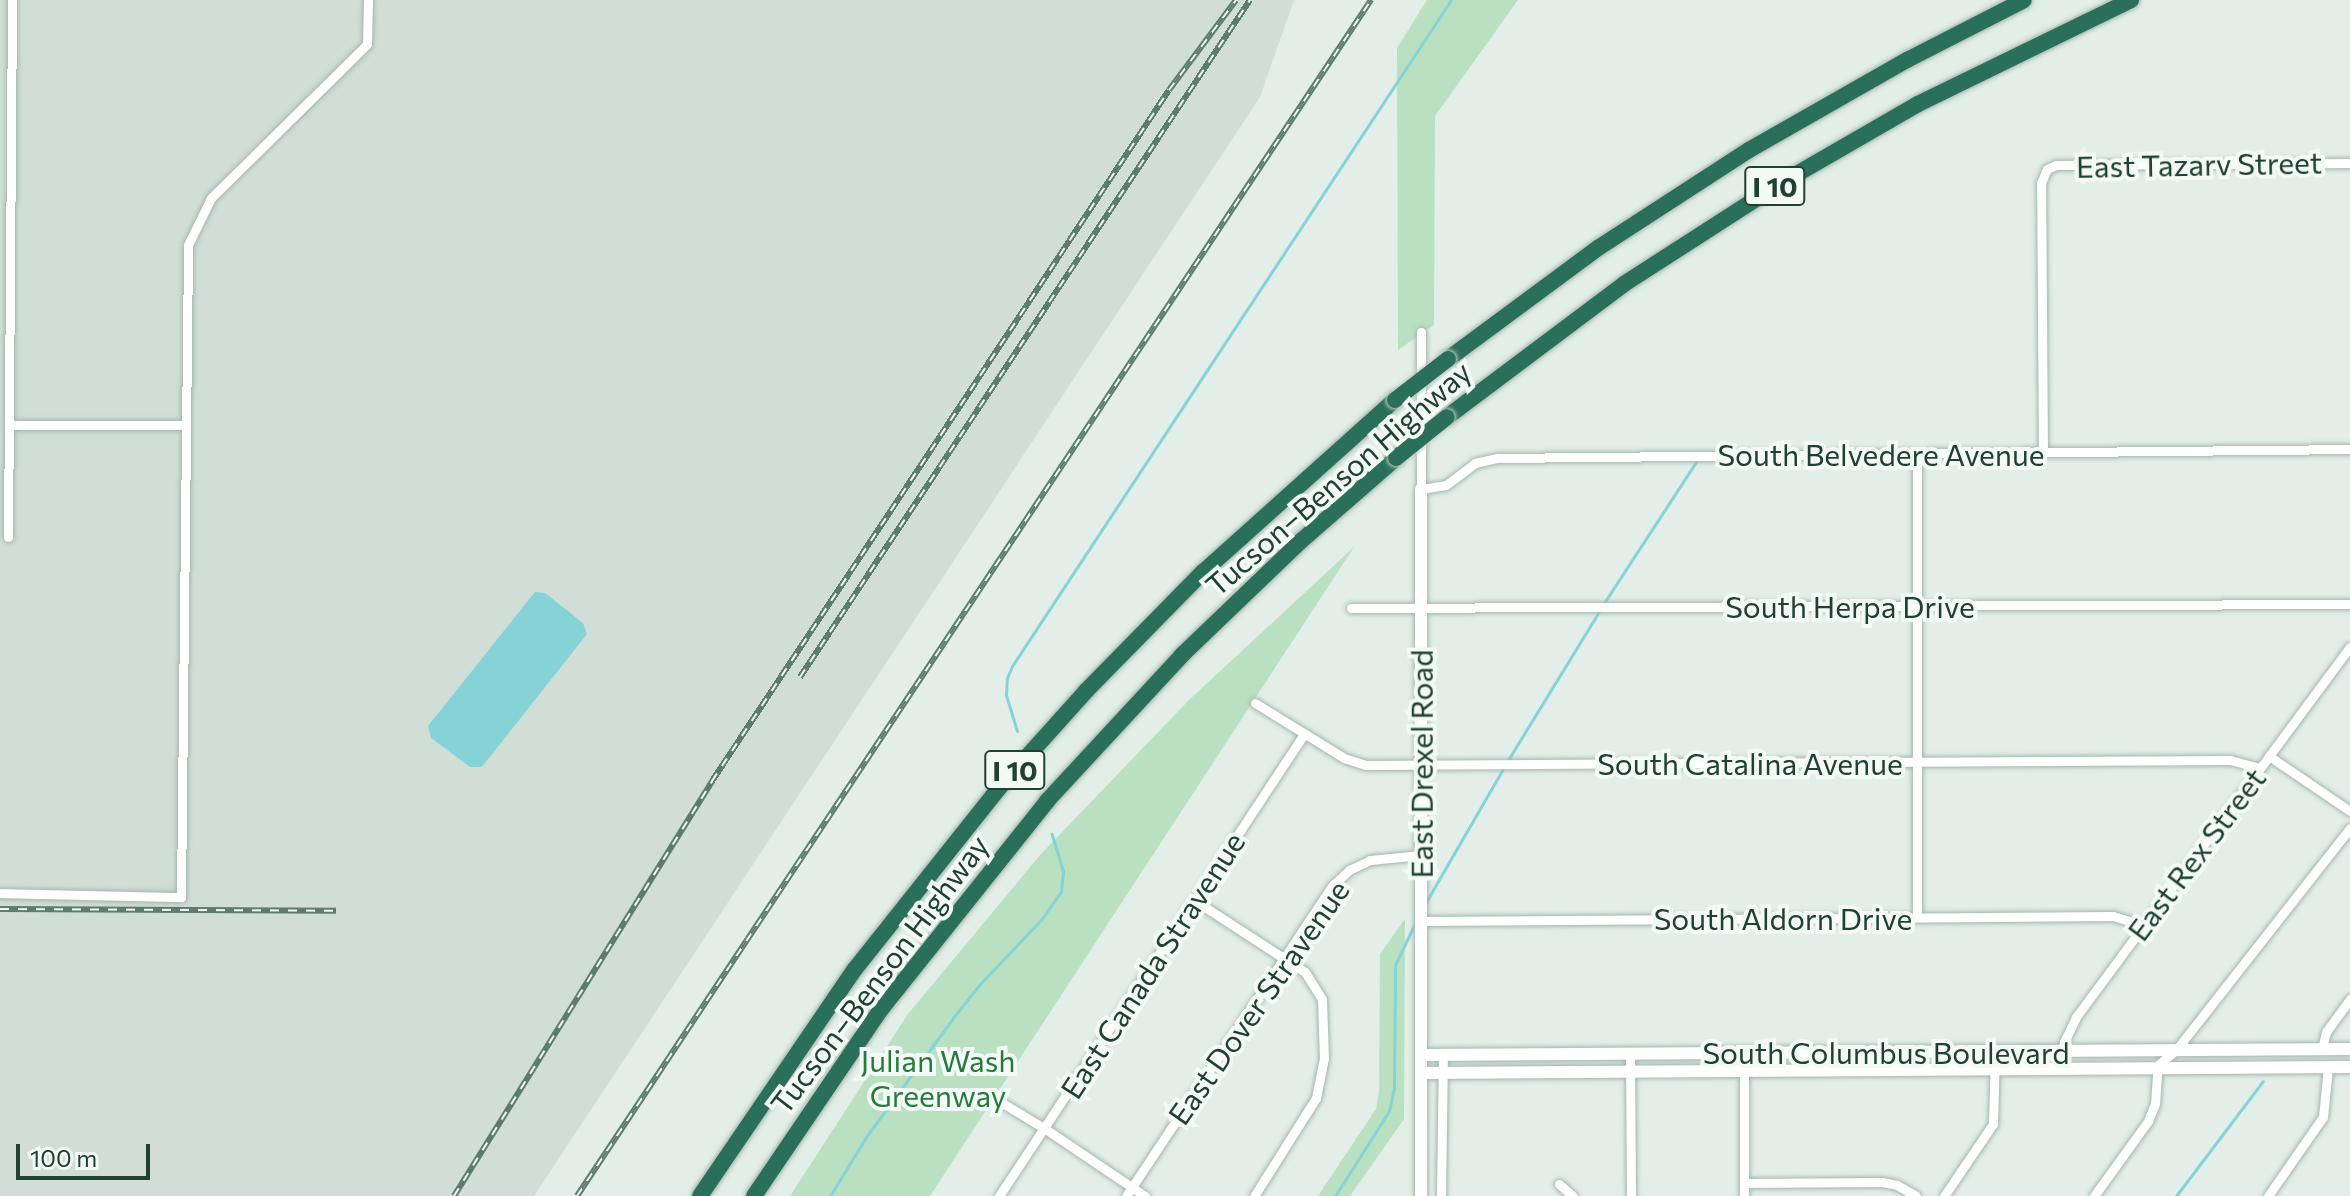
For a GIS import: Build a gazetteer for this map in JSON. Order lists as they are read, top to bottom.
{
  "streets": {
    "highway": ["I 10", "Tucson–Benson Highway"],
    "street": [
      "East Tazarv Street",
      "South Belvedere Avenue",
      "South Herpa Drive",
      "South Catalina Avenue",
      "East Drexel Road",
      "East Rex Street",
      "South Aldorn Drive",
      "East Canada Stravenue",
      "East Dover Stravenue",
      "South Columbus Boulevard"
    ]
  },
  "crossings": [
    ["East Tazarv Street", "South Belvedere Avenue"],
    ["South Belvedere Avenue", "East Drexel Road"],
    ["South Herpa Drive", "East Drexel Road"],
    ["South Catalina Avenue", "East Drexel Road"],
    ["South Catalina Avenue", "East Rex Street"],
    ["South Catalina Avenue", "East Canada Stravenue"],
    ["East Drexel Road", "South Aldorn Drive"],
    ["East Drexel Road", "East Dover Stravenue"],
    ["East Drexel Road", "South Columbus Boulevard"],
    ["East Rex Street", "South Aldorn Drive"],
    ["East Rex Street", "South Columbus Boulevard"]
  ],
  "parks": ["Julian Wash Greenway"],
  "scale_bar": "100 m"
}
